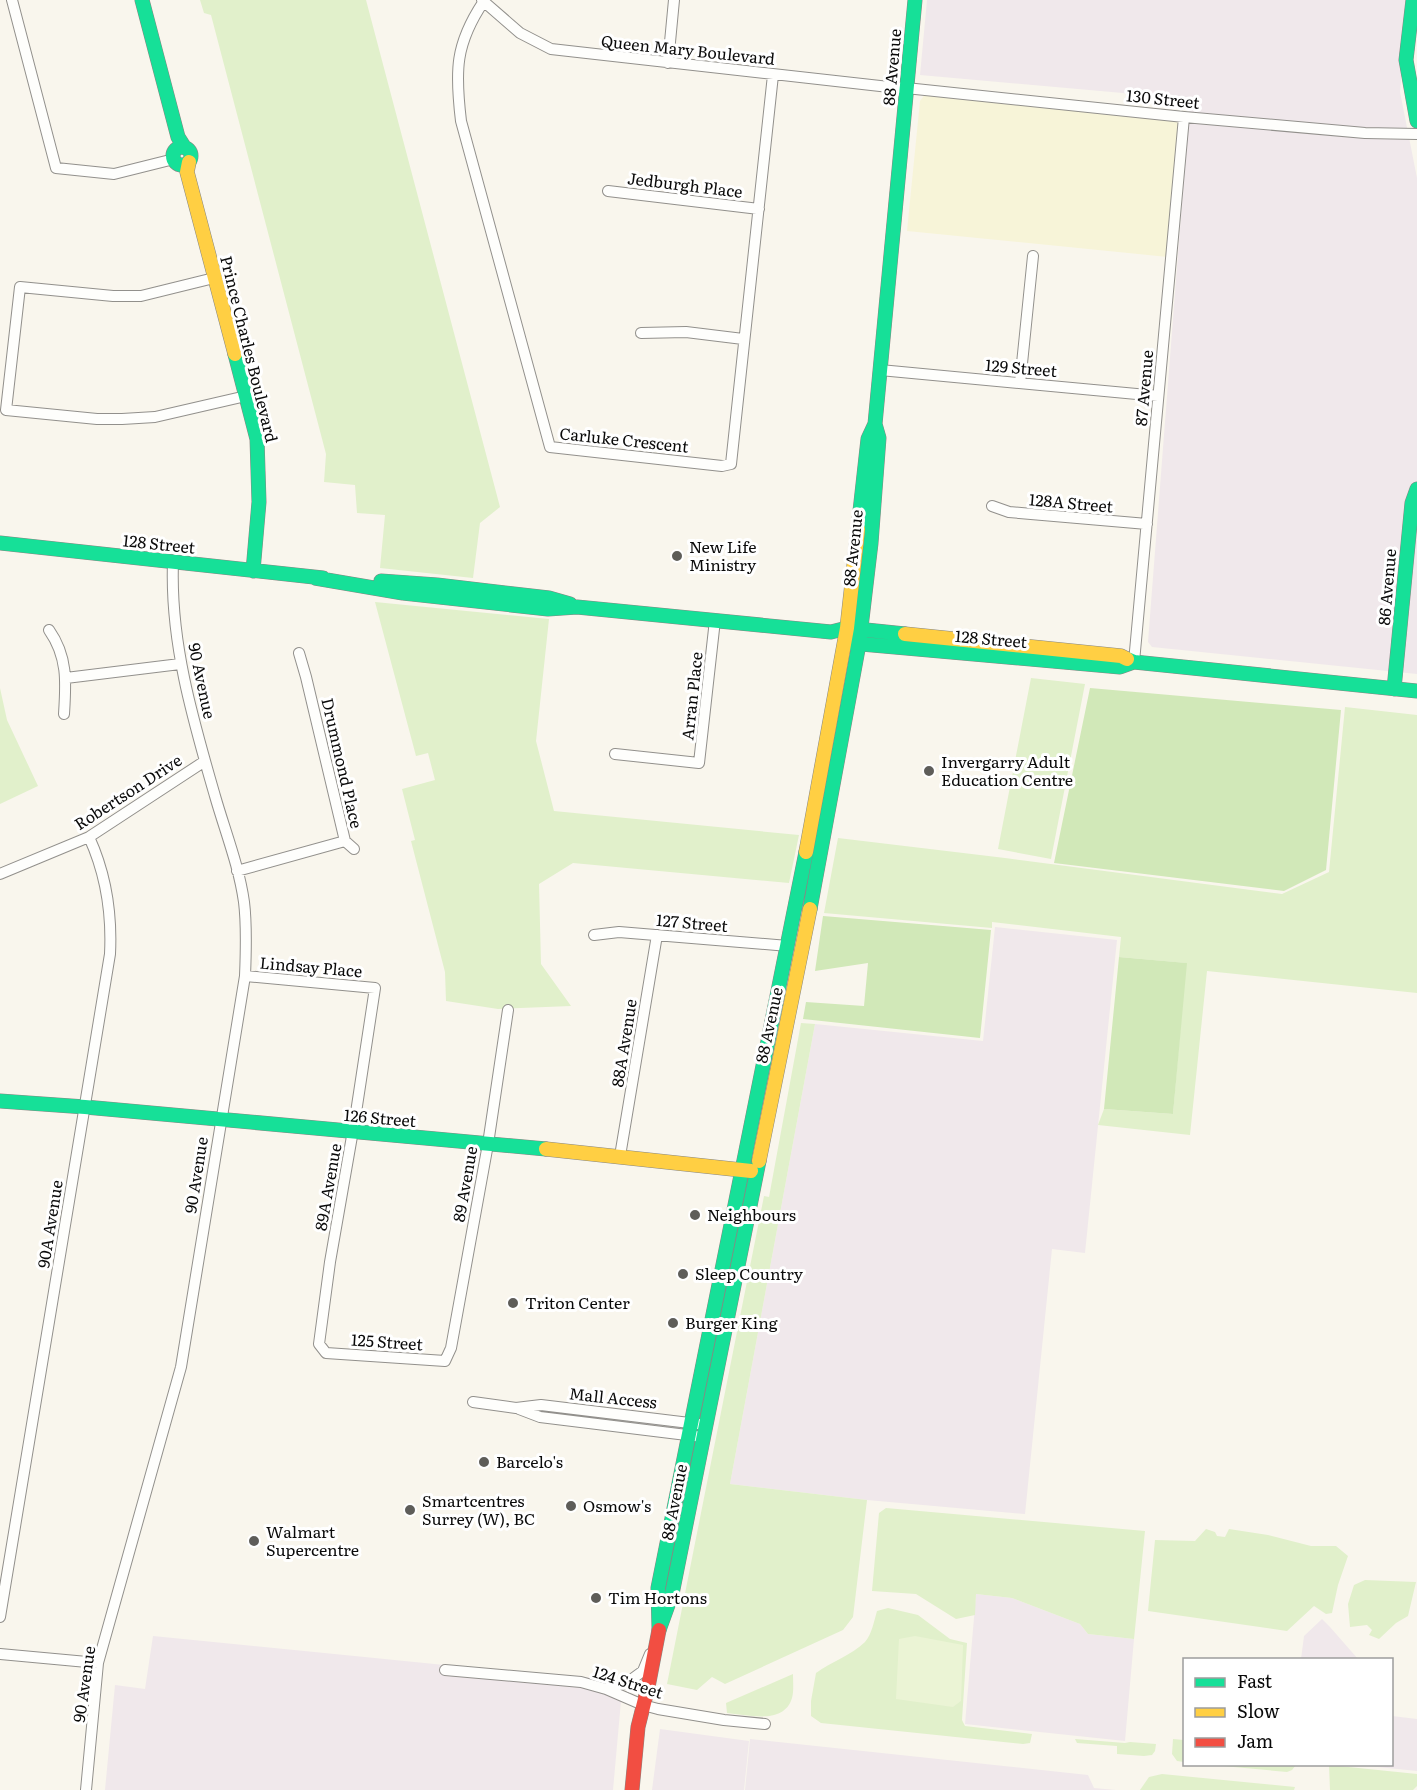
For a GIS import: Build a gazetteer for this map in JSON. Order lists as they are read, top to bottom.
{
  "streets": {
    "main road": [
      "88 Avenue",
      "Prince Charles Boulevard",
      "128 Street",
      "86 Avenue",
      "126 Street"
    ],
    "street": [
      "Queen Mary Boulevard",
      "130 Street",
      "Jedburgh Place",
      "129 Street",
      "87 Avenue",
      "Carluke Crescent",
      "128A Street",
      "90 Avenue",
      "Arran Place",
      "Drummond Place",
      "Robertson Drive",
      "127 Street",
      "Lindsay Place",
      "88A Avenue",
      "89 Avenue",
      "89A Avenue",
      "90A Avenue",
      "125 Street",
      "Mall Access",
      "124 Street"
    ]
  },
  "crossings": [
    ["Queen Mary Boulevard", "88 Avenue"],
    ["Queen Mary Boulevard", "130 Street"],
    ["Queen Mary Boulevard", "Carluke Crescent"],
    ["88 Avenue", "130 Street"],
    ["88 Avenue", "129 Street"],
    ["88 Avenue", "128 Street"],
    ["88 Avenue", "127 Street"],
    ["88 Avenue", "126 Street"],
    ["88 Avenue", "Mall Access"],
    ["88 Avenue", "124 Street"],
    ["130 Street", "87 Avenue"],
    ["Jedburgh Place", "Carluke Crescent"],
    ["Prince Charles Boulevard", "128 Street"],
    ["129 Street", "87 Avenue"],
    ["87 Avenue", "128A Street"],
    ["87 Avenue", "128 Street"],
    ["128 Street", "86 Avenue"],
    ["128 Street", "90 Avenue"],
    ["128 Street", "Arran Place"],
    ["90 Avenue", "Drummond Place"],
    ["90 Avenue", "Robertson Drive"],
    ["90 Avenue", "Lindsay Place"],
    ["90 Avenue", "126 Street"],
    ["Robertson Drive", "90A Avenue"],
    ["127 Street", "88A Avenue"],
    ["Lindsay Place", "89A Avenue"],
    ["88A Avenue", "126 Street"],
    ["126 Street", "89 Avenue"],
    ["126 Street", "89A Avenue"],
    ["126 Street", "90A Avenue"],
    ["89 Avenue", "125 Street"],
    ["89A Avenue", "125 Street"]
  ],
  "places": [
    "New Life Ministry",
    "Invergarry Adult Education Centre",
    "Neighbours",
    "Sleep Country",
    "Triton Center",
    "Burger King",
    "Barcelo's",
    "Osmow's",
    "Smartcentres Surrey (W), BC",
    "Walmart Supercentre",
    "Tim Hortons"
  ],
  "legend": ["Fast", "Slow", "Jam"]
}
